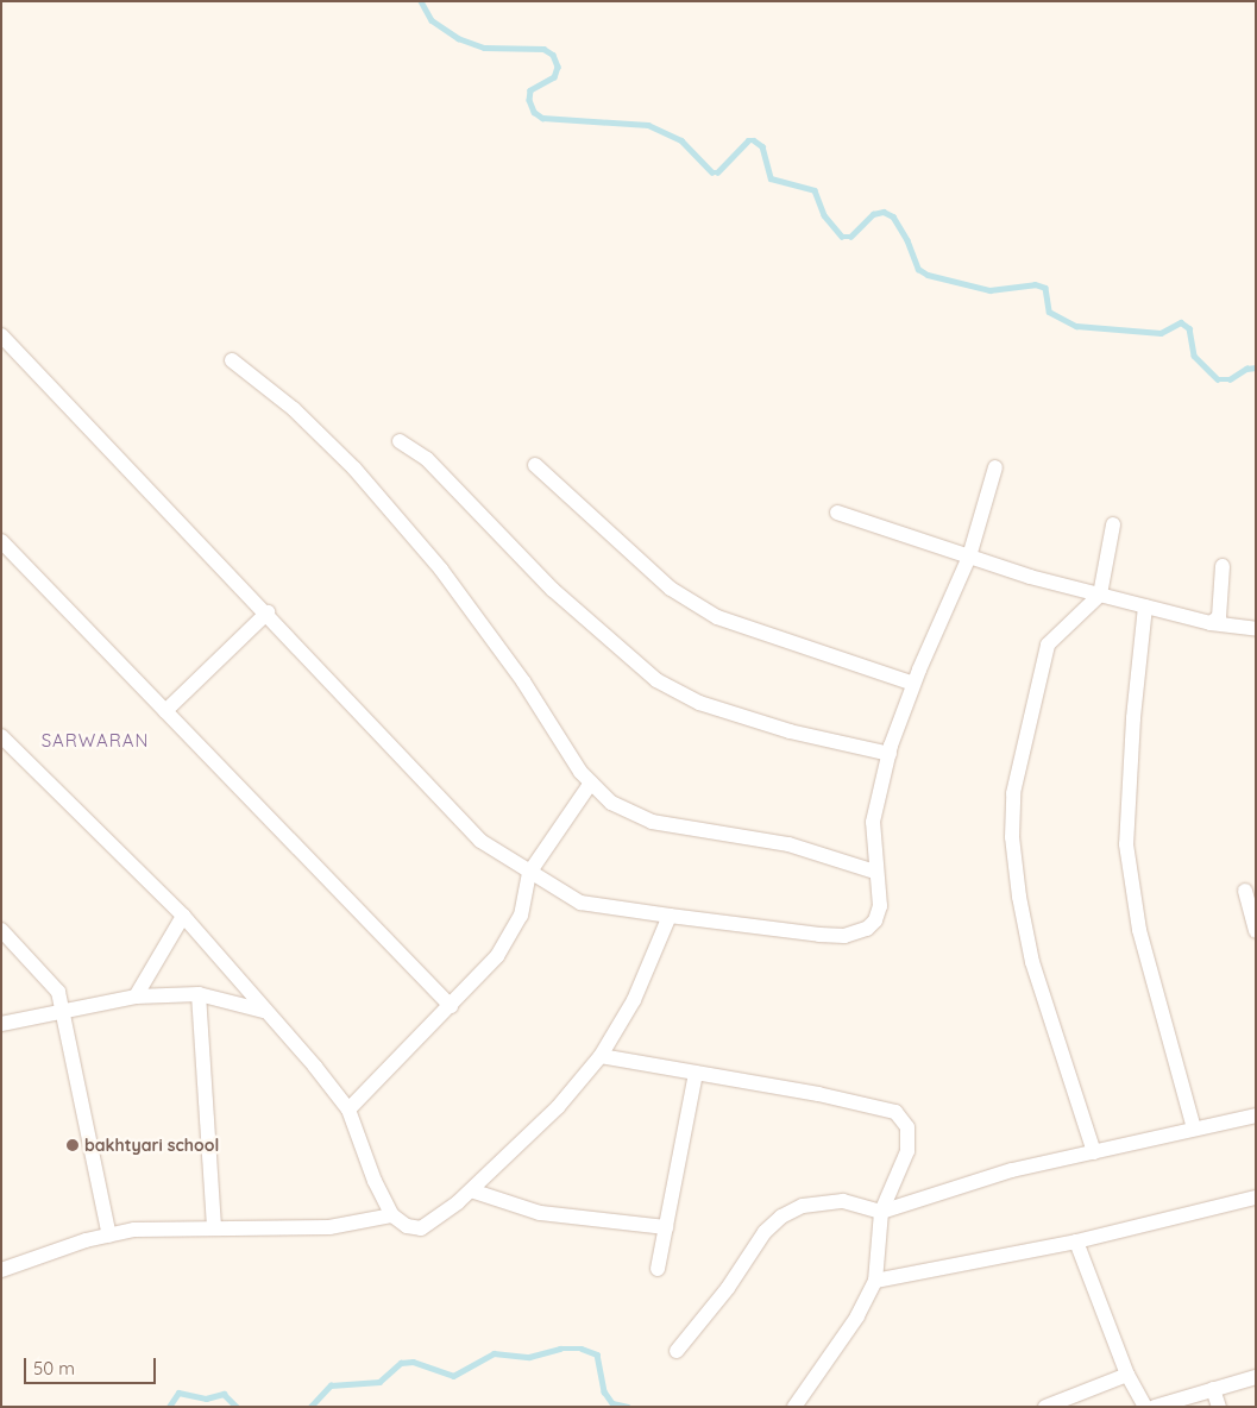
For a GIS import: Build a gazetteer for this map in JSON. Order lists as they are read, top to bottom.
{
  "districts": ["SARWARAN"],
  "places": ["bakhtyari school"],
  "scale_bar": "50 m"
}
